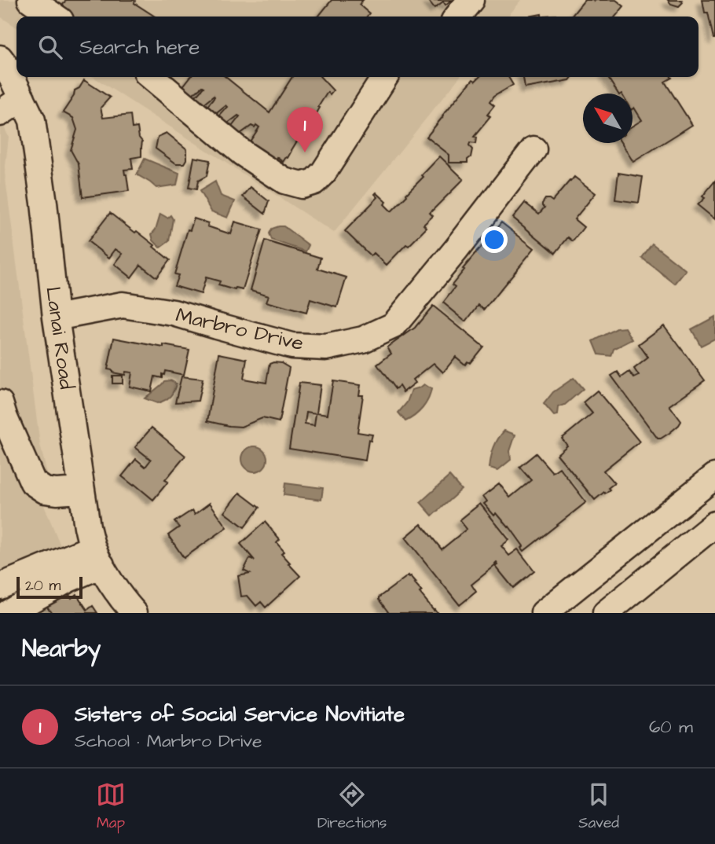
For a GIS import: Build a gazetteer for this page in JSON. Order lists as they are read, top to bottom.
{
  "streets": {
    "street": ["Marbro Drive", "Lanai Road"]
  },
  "crossings": [
    ["Marbro Drive", "Lanai Road"]
  ],
  "scale_bar": "20 m",
  "north": "top left",
  "page": {
    "search": "Search here",
    "pins": "1",
    "scale": "20 m",
    "heading": "Nearby",
    "list": [
      {
        "mark": "1",
        "name": "Sisters of Social Service Novitiate",
        "note": "School · Marbro Drive",
        "value": "60 m"
      }
    ],
    "nav": ["Map", "Directions", "Saved"]
  }
}
